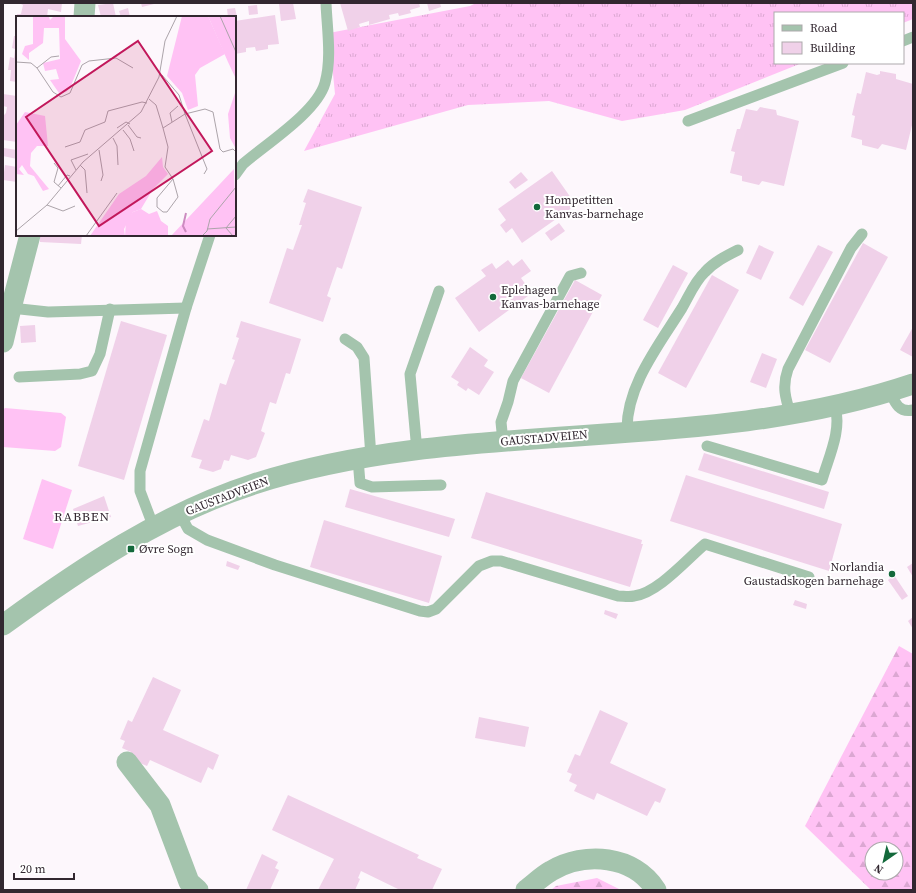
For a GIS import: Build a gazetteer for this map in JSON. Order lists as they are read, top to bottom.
{
  "streets": {
    "street": ["GAUSTADVEIEN"]
  },
  "districts": ["RABBEN"],
  "places": {
    "other": ["Hompetitten Kanvas-barnehage", "Eplehagen Kanvas-barnehage", "Norlandia Gaustadskogen barnehage"],
    "transit": ["Øvre Sogn"]
  },
  "legend": ["Road", "Building"],
  "scale_bar": "20 m",
  "north": "bottom left"
}
